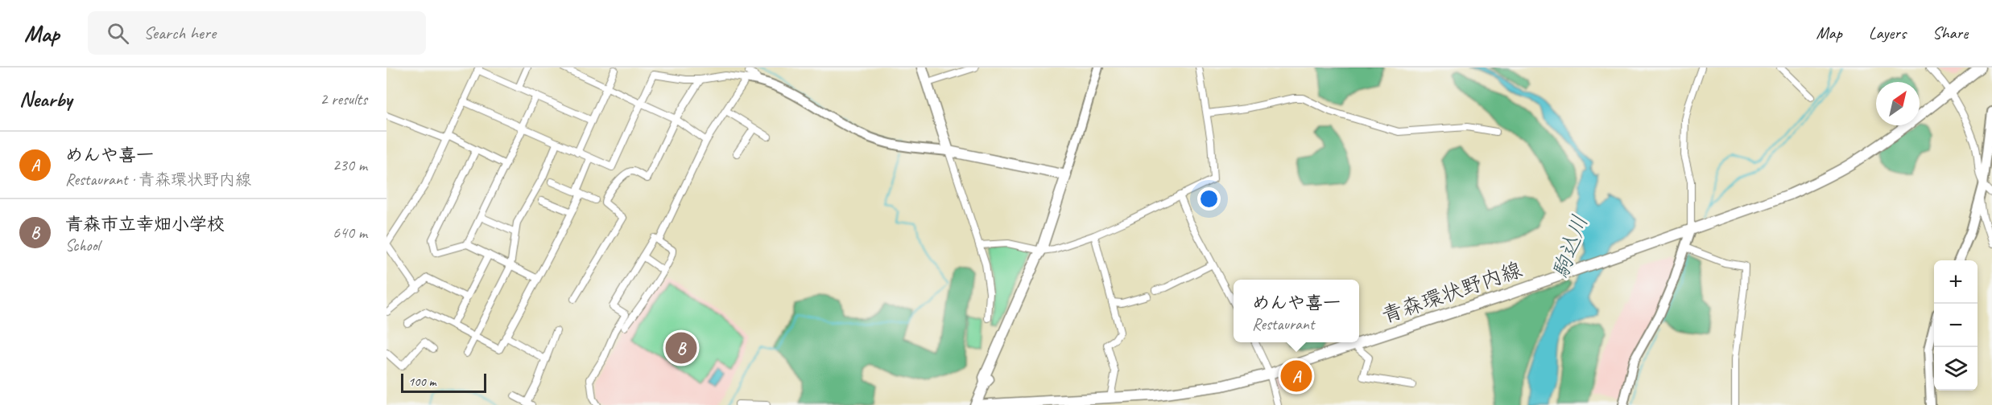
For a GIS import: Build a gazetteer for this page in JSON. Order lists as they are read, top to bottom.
{
  "streets": {
    "main road": ["青森環状野内線"]
  },
  "water": ["駒込川"],
  "scale_bar": "100 m",
  "north": "top right",
  "page": {
    "header": "Map",
    "search": "Search here",
    "nav": ["Map", "Layers", "Share"],
    "heading": ["Nearby", "2 results"],
    "list": [
      {
        "mark": "A",
        "name": "めんや喜一",
        "note": "Restaurant · 青森環状野内線",
        "value": "230 m"
      },
      {
        "mark": "B",
        "name": "青森市立幸畑小学校",
        "note": "School",
        "value": "640 m"
      }
    ],
    "map_buttons": ["+", "−"],
    "popup": ["めんや喜一", "Restaurant"],
    "pins": ["B", "A"],
    "scale": "100 m"
  }
}
